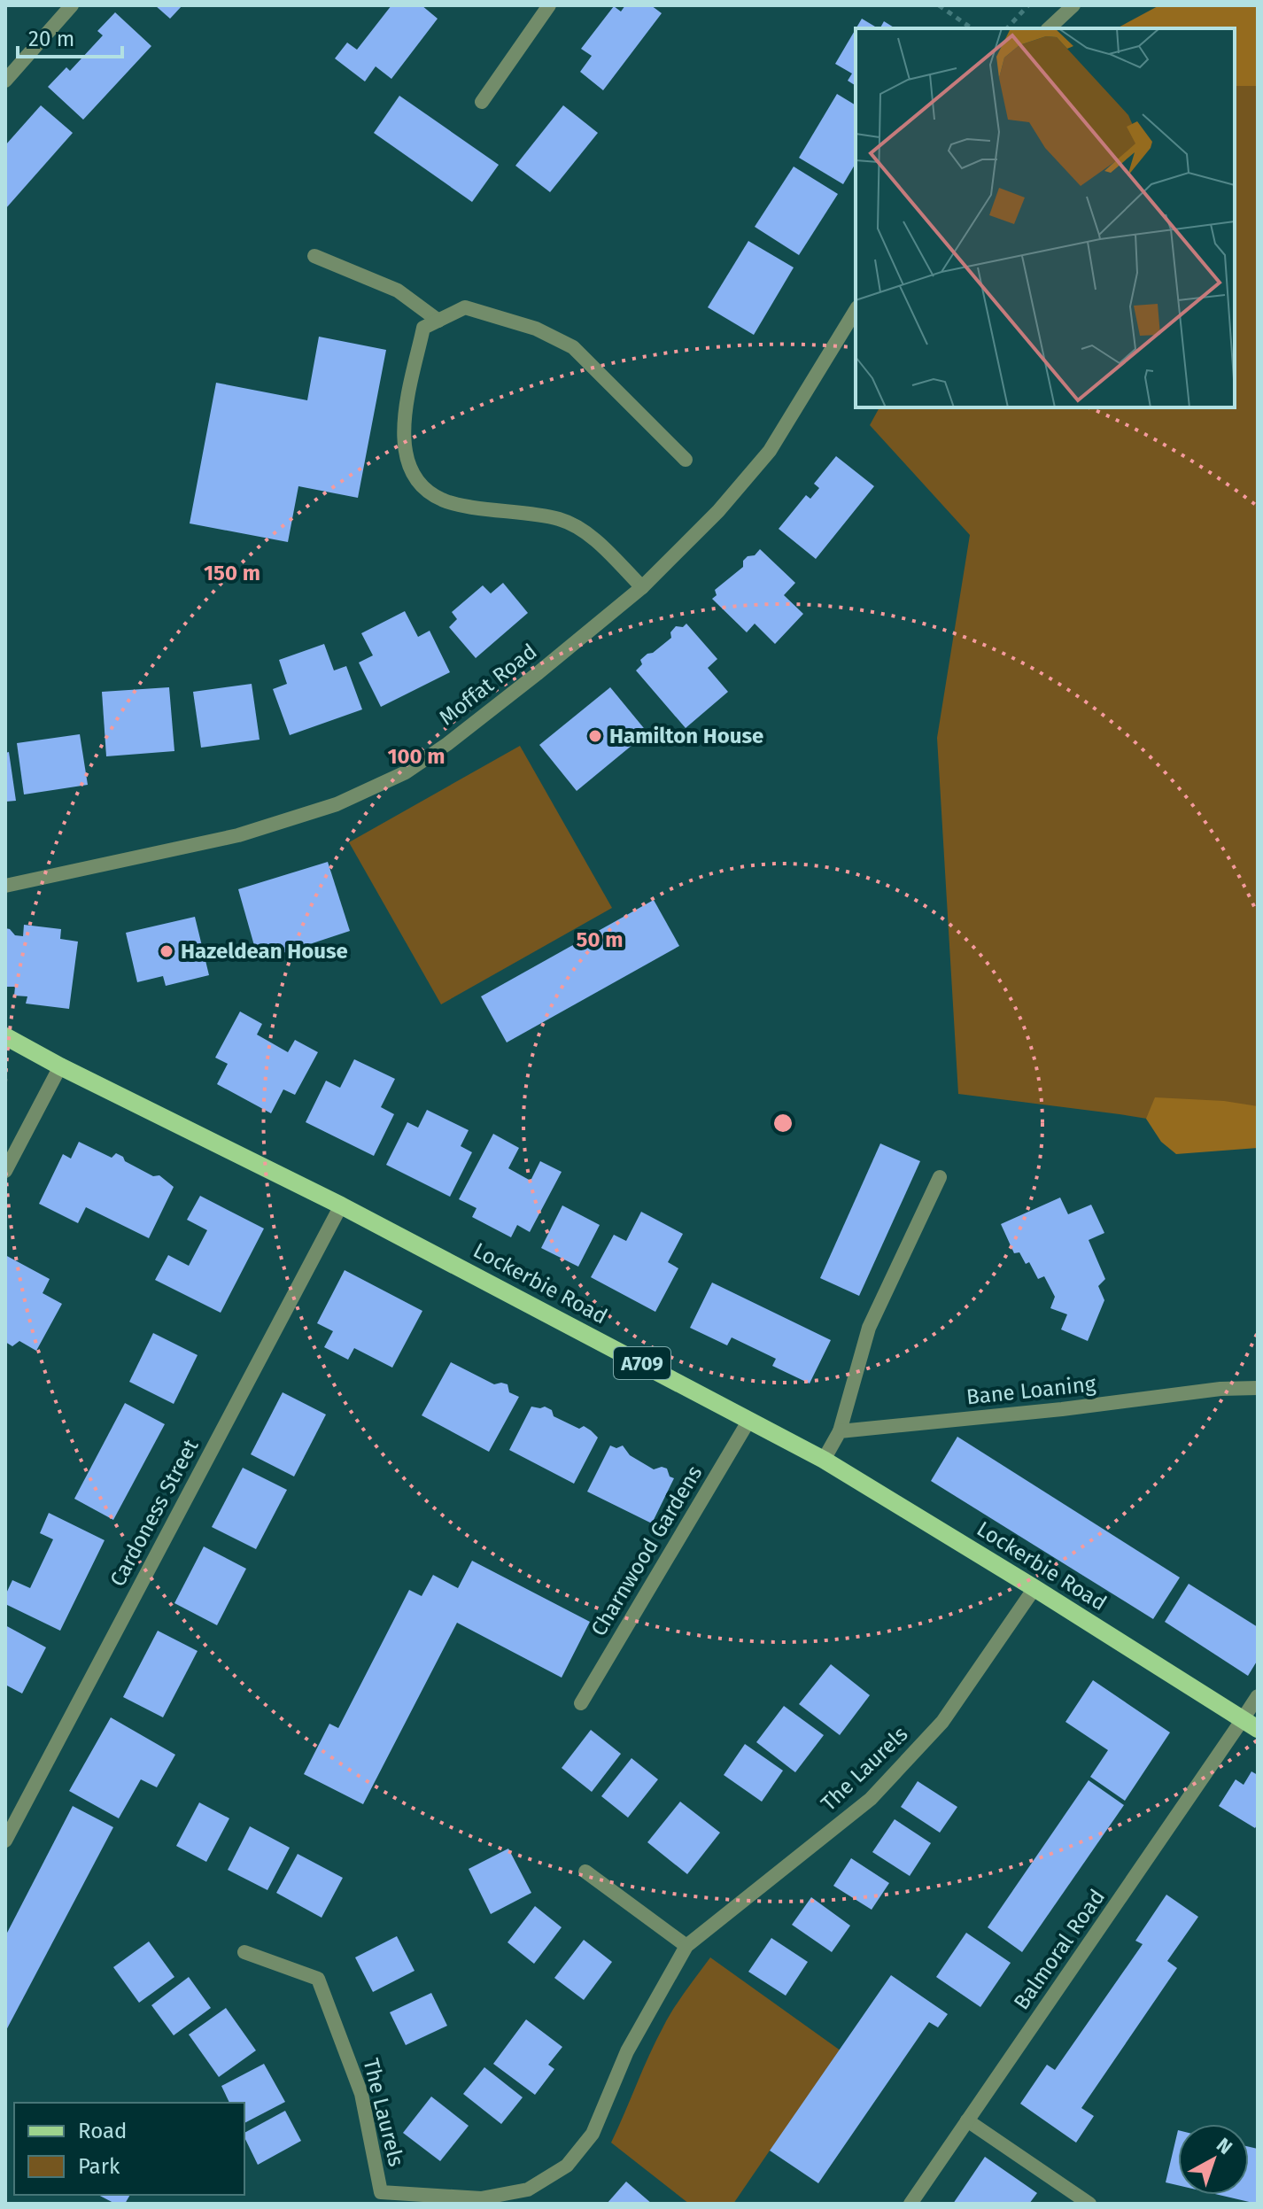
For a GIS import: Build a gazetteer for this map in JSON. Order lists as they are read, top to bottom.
{
  "streets": {
    "main road": ["Lockerbie Road", "A709"],
    "street": [
      "Moffat Road",
      "Bane Loaning",
      "Cardoness Street",
      "Charnwood Gardens",
      "The Laurels",
      "Balmoral Road"
    ]
  },
  "crossings": [
    ["Lockerbie Road", "Cardoness Street"],
    ["Lockerbie Road", "Charnwood Gardens"],
    ["Lockerbie Road", "The Laurels"],
    ["Lockerbie Road", "Balmoral Road"]
  ],
  "places": ["Hamilton House", "Hazeldean House"],
  "legend": ["Road", "Park"],
  "scale_bar": "20 m",
  "north": "top right",
  "rings": ["150 m", "100 m", "50 m"]
}
